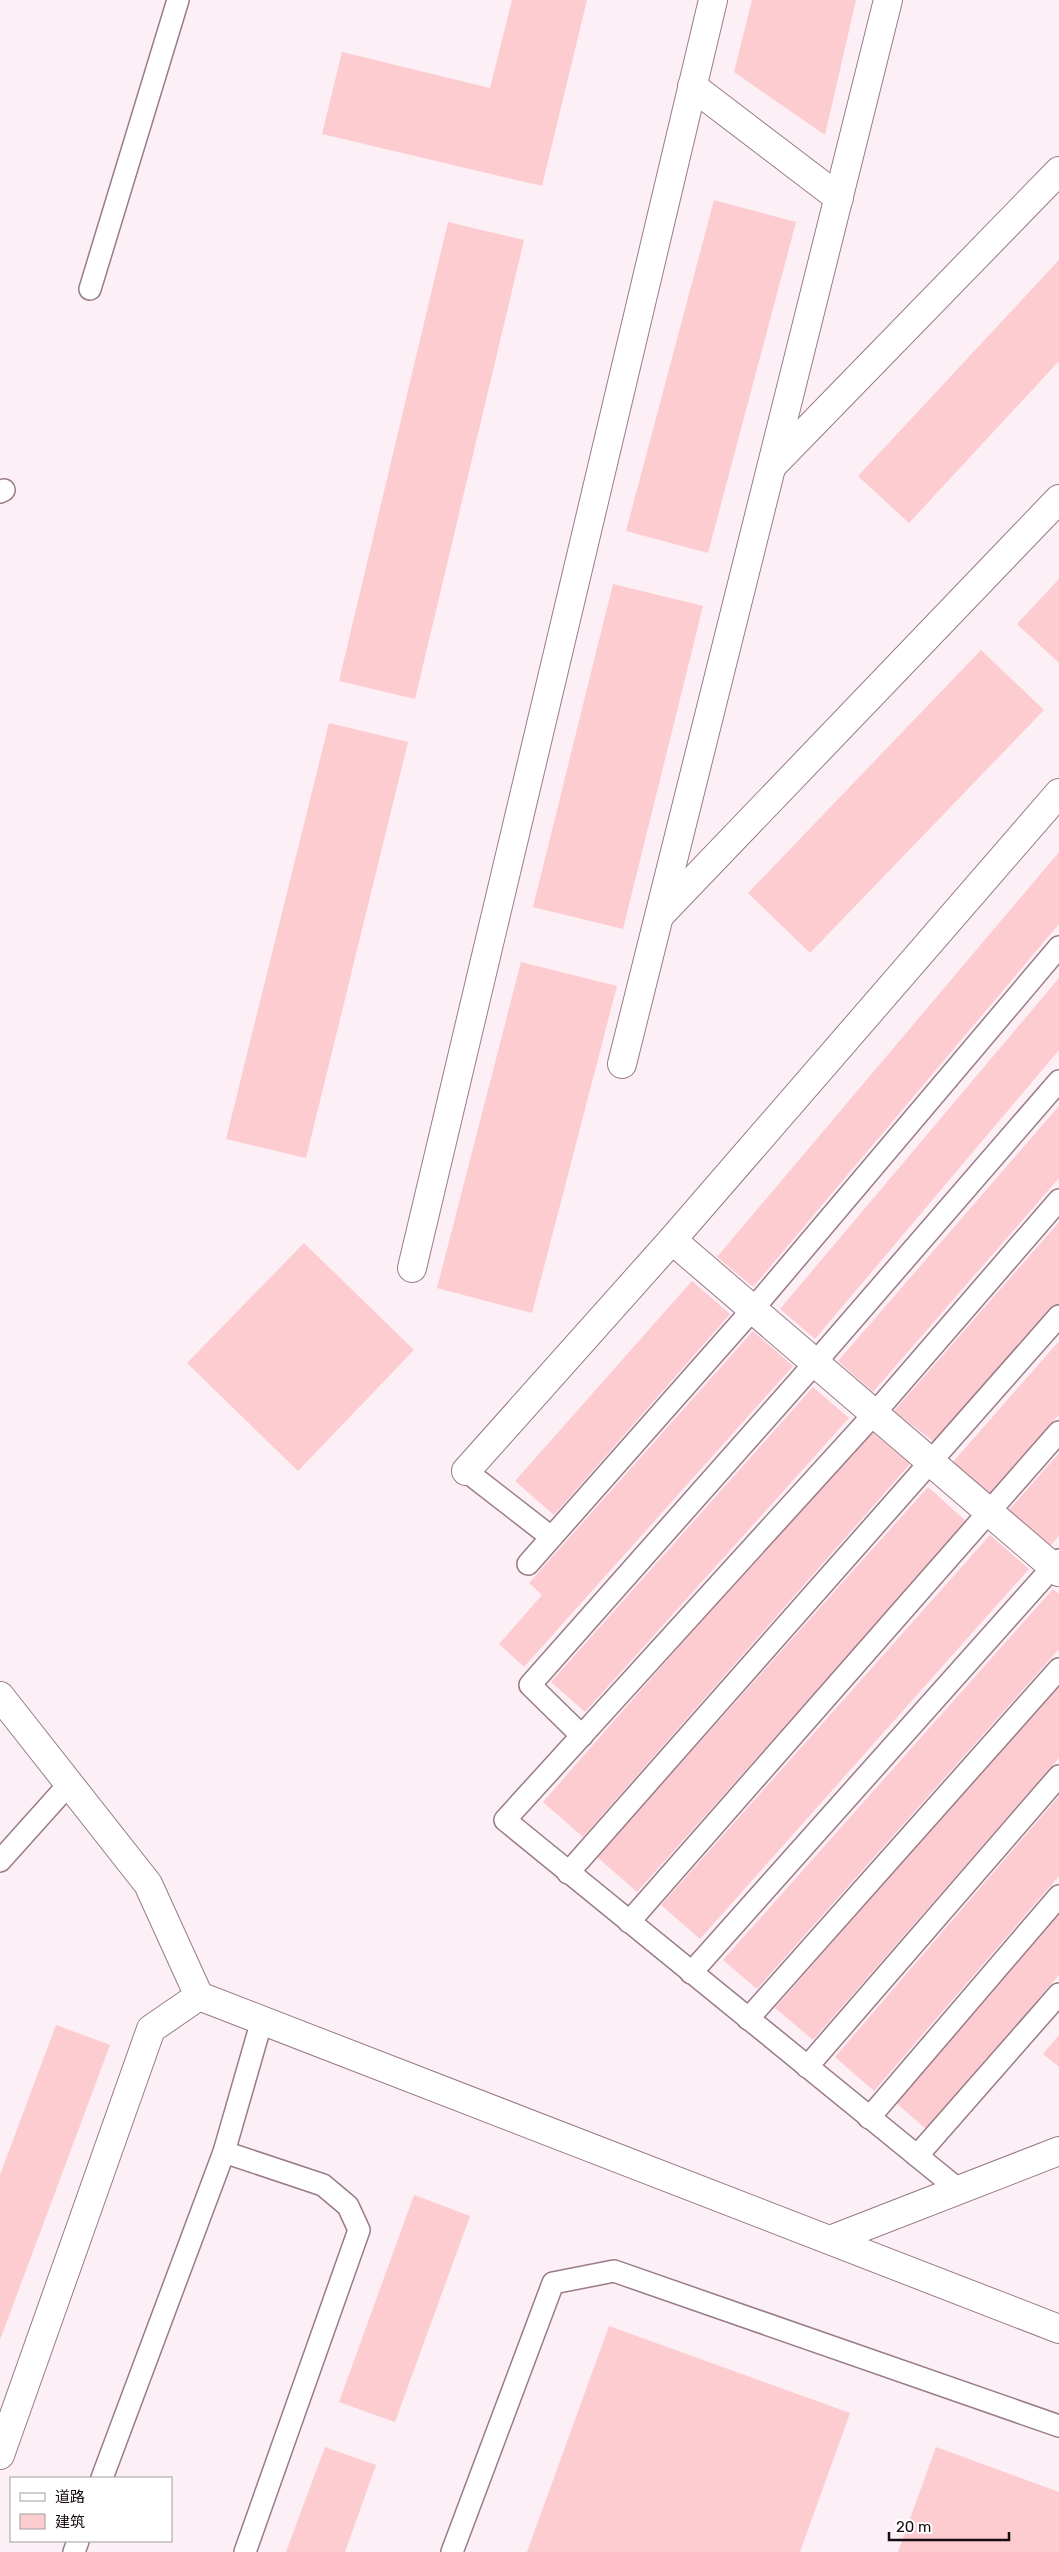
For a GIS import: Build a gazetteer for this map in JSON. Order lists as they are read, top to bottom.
{
  "legend": ["道路", "建筑"],
  "scale_bar": "20 m"
}
